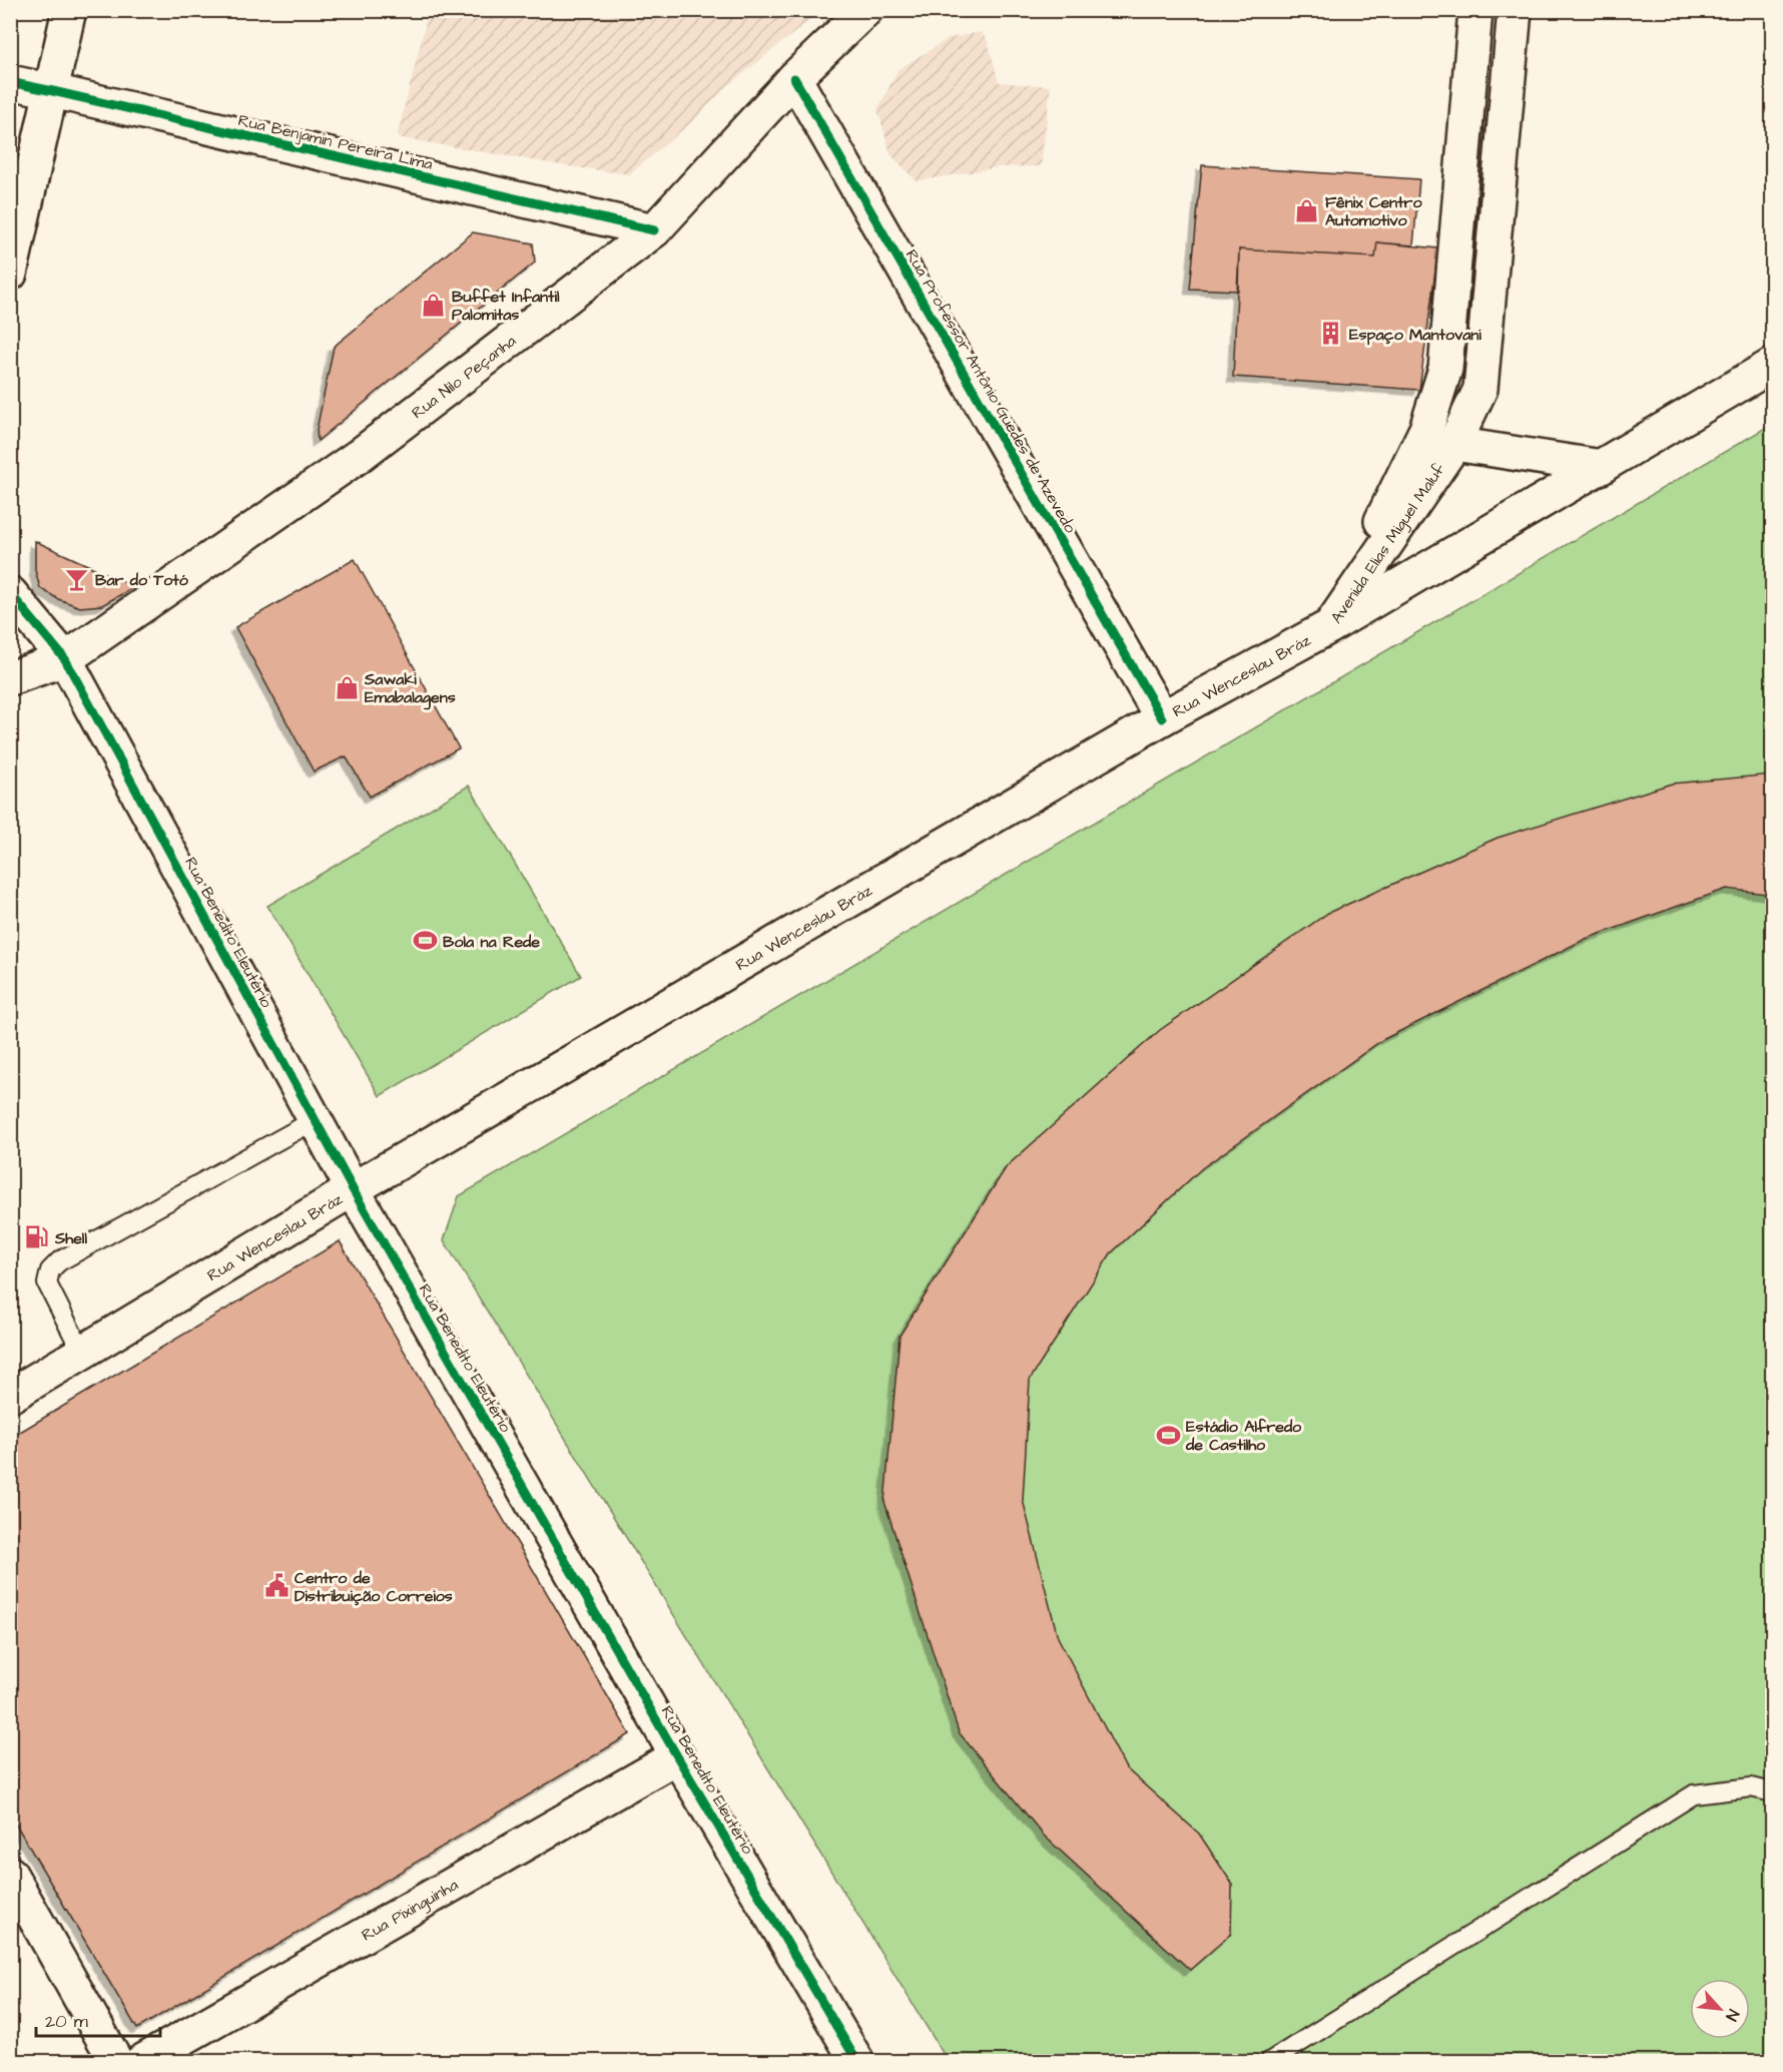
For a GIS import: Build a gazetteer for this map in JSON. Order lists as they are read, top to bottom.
{
  "streets": {
    "street": [
      "Rua Benjamin Pereira Lima",
      "Rua Nilo Peçanha",
      "Rua Professor Antônio Guedes de Azevedo",
      "Avenida Elias Miguel Maluf",
      "Rua Wenceslau Bráz",
      "Rua Benedito Eleutério",
      "Rua Pixinguinha"
    ]
  },
  "crossings": [
    ["Rua Benjamin Pereira Lima", "Rua Nilo Peçanha"],
    ["Rua Nilo Peçanha", "Rua Professor Antônio Guedes de Azevedo"],
    ["Rua Nilo Peçanha", "Rua Benedito Eleutério"],
    ["Rua Professor Antônio Guedes de Azevedo", "Rua Wenceslau Bráz"],
    ["Avenida Elias Miguel Maluf", "Rua Wenceslau Bráz"],
    ["Rua Wenceslau Bráz", "Rua Benedito Eleutério"],
    ["Rua Benedito Eleutério", "Rua Pixinguinha"]
  ],
  "places": {
    "shop": ["Fênix Centro Automotivo", "Buffet Infantil Palomitas", "Sawaki Emabalagens"],
    "building": ["Espaço Mantovani"],
    "bar": ["Bar do Totó"],
    "sports": ["Bola na Rede", "Estádio Alfredo de Castilho"],
    "fuel station": ["Shell"],
    "public building": ["Centro de Distribuição Correios"]
  },
  "scale_bar": "20 m",
  "north": "bottom right"
}
